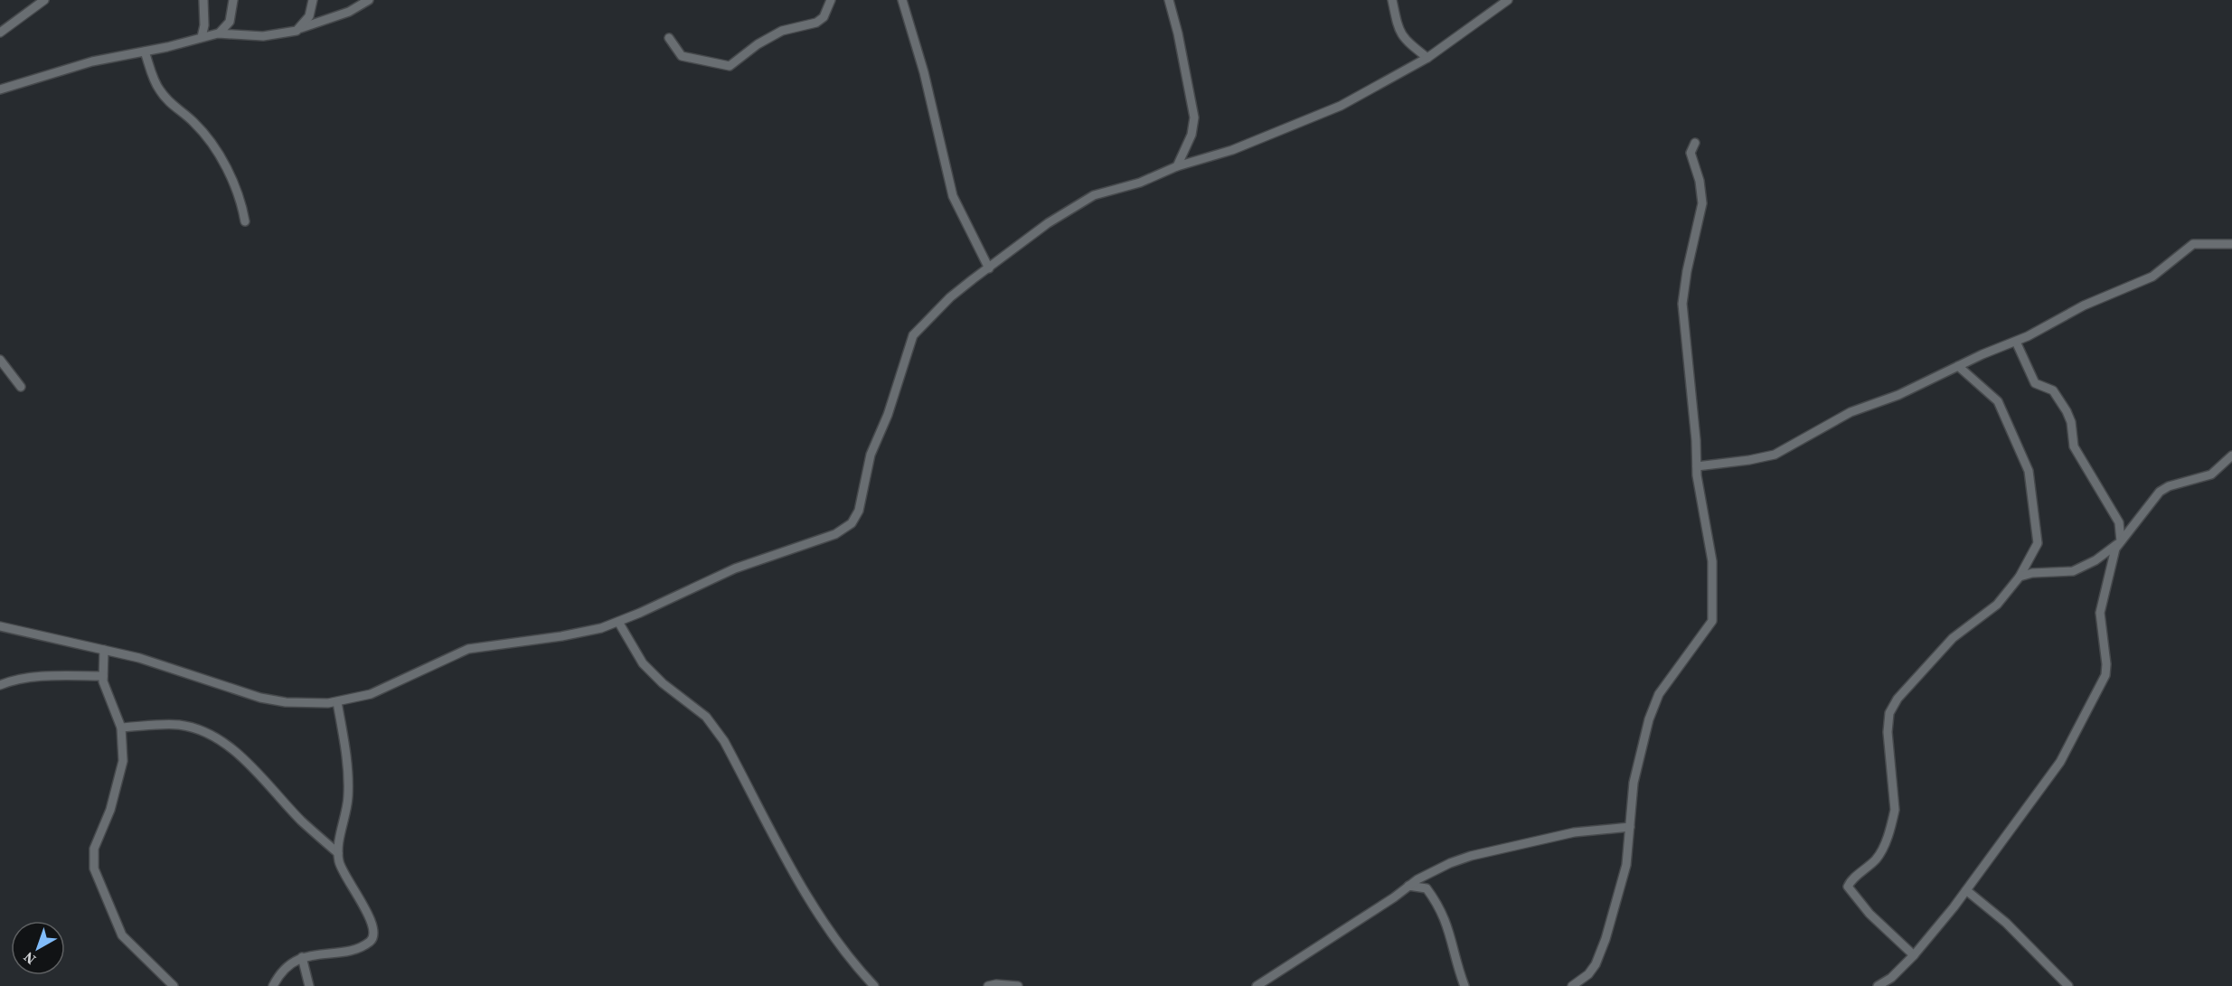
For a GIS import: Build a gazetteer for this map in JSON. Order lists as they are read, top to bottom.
{
  "north": "bottom left"
}
